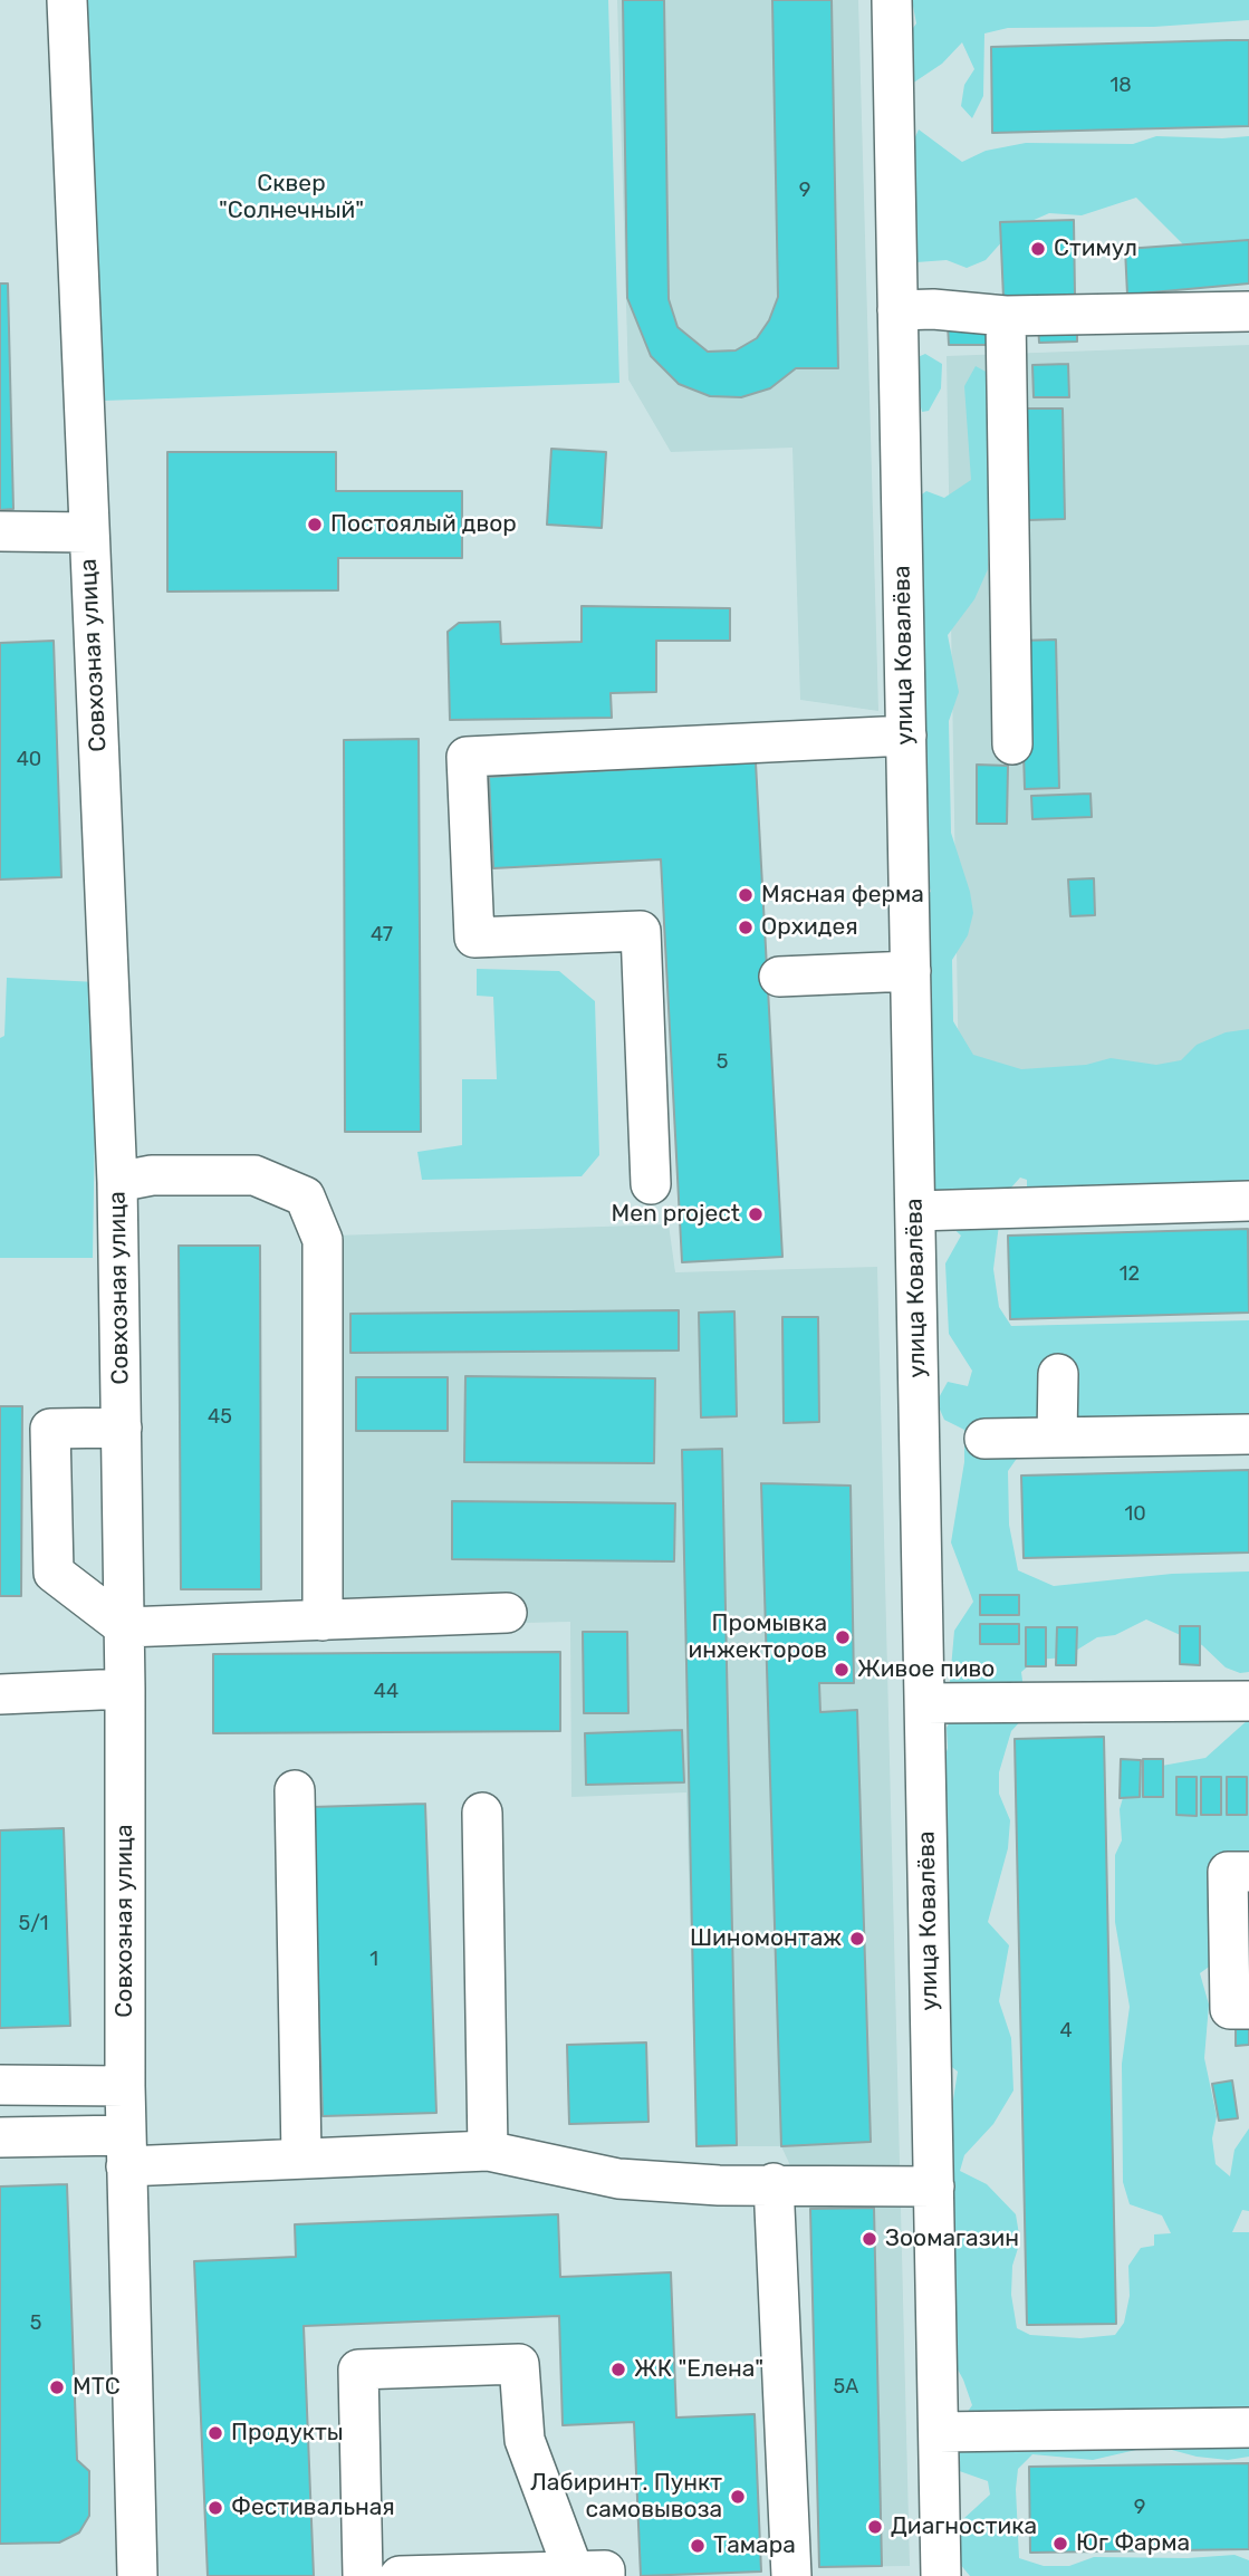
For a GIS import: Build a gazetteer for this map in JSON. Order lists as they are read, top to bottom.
{
  "streets": {
    "street": ["Совхозная улица", "улица Ковалёва"]
  },
  "parks": ["Сквер \"Солнечный\""],
  "places": [
    "Стимул",
    "Постоялый двор",
    "Мясная ферма",
    "Орхидея",
    "Men project",
    "Промывка инжекторов",
    "Живое пиво",
    "Шиномонтаж",
    "Зоомагазин",
    "ЖК \"Елена\"",
    "МТС",
    "Продукты",
    "Лабиринт. Пункт самовывоза",
    "Фестивальная",
    "Диагностика",
    "Юг Фарма",
    "Тамара"
  ],
  "house_numbers": [
    "18",
    "9",
    "40",
    "47",
    "5",
    "12",
    "45",
    "10",
    "44",
    "5/1",
    "1",
    "4",
    "5",
    "5А",
    "9"
  ]
}
